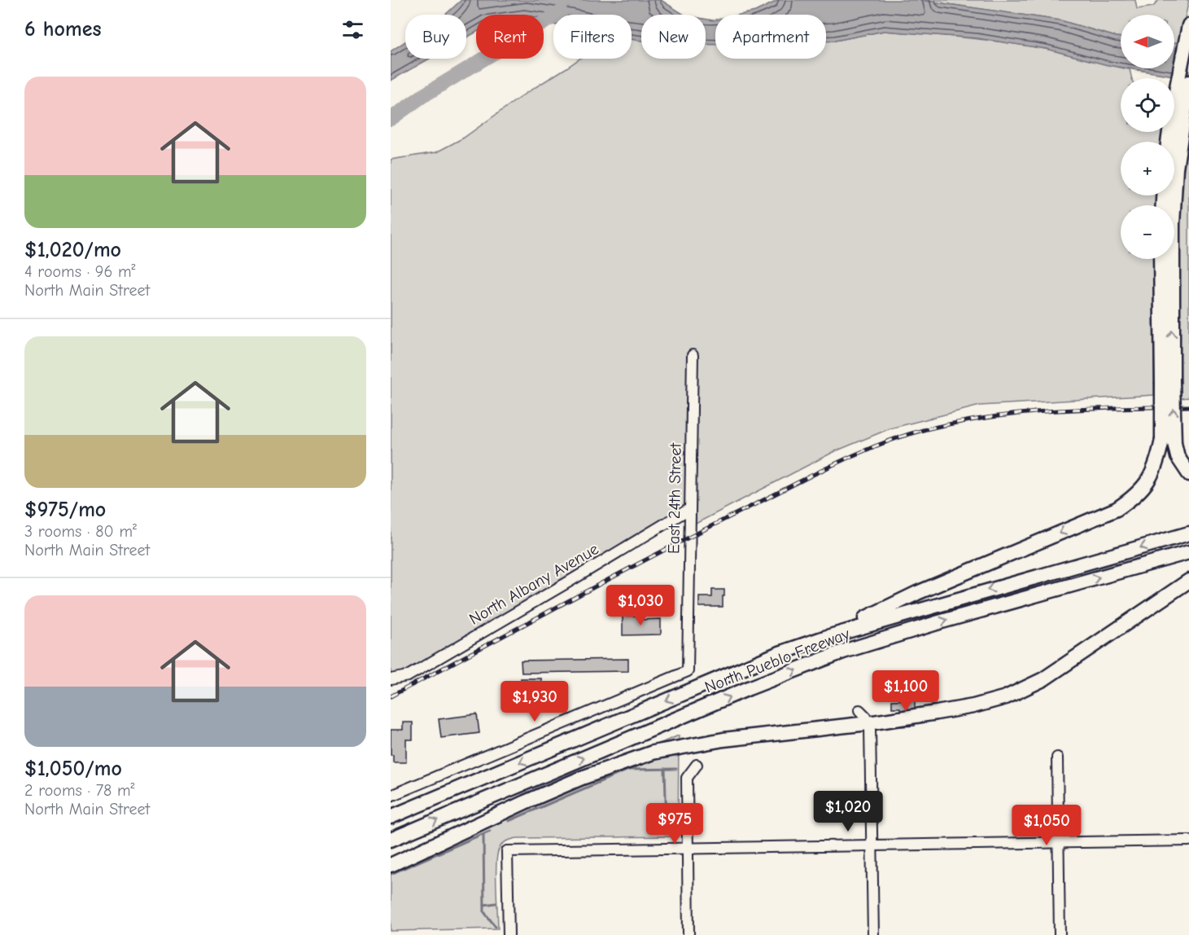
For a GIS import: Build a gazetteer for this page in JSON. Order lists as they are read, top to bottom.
{
  "streets": {
    "highway": ["North Pueblo Freeway"],
    "street": ["East 24th Street", "North Albany Avenue"]
  },
  "crossings": [
    ["East 24th Street", "North Albany Avenue"]
  ],
  "north": "left",
  "page": {
    "heading": "6 homes",
    "map_buttons": ["+", "−"],
    "chip": [
      "Buy",
      "Rent",
      "Filters",
      "New",
      "Apartment"
    ],
    "list": [
      {
        "name": "$1,020/mo",
        "note": "4 rooms · 96 m² · North Main Street"
      },
      {
        "name": "$975/mo",
        "note": "3 rooms · 80 m² · North Main Street"
      },
      {
        "name": "$1,050/mo",
        "note": "2 rooms · 78 m² · North Main Street"
      }
    ],
    "price": [
      "$1,030",
      "$1,100",
      "$1,930",
      "$1,020",
      "$975",
      "$1,050"
    ]
  }
}
